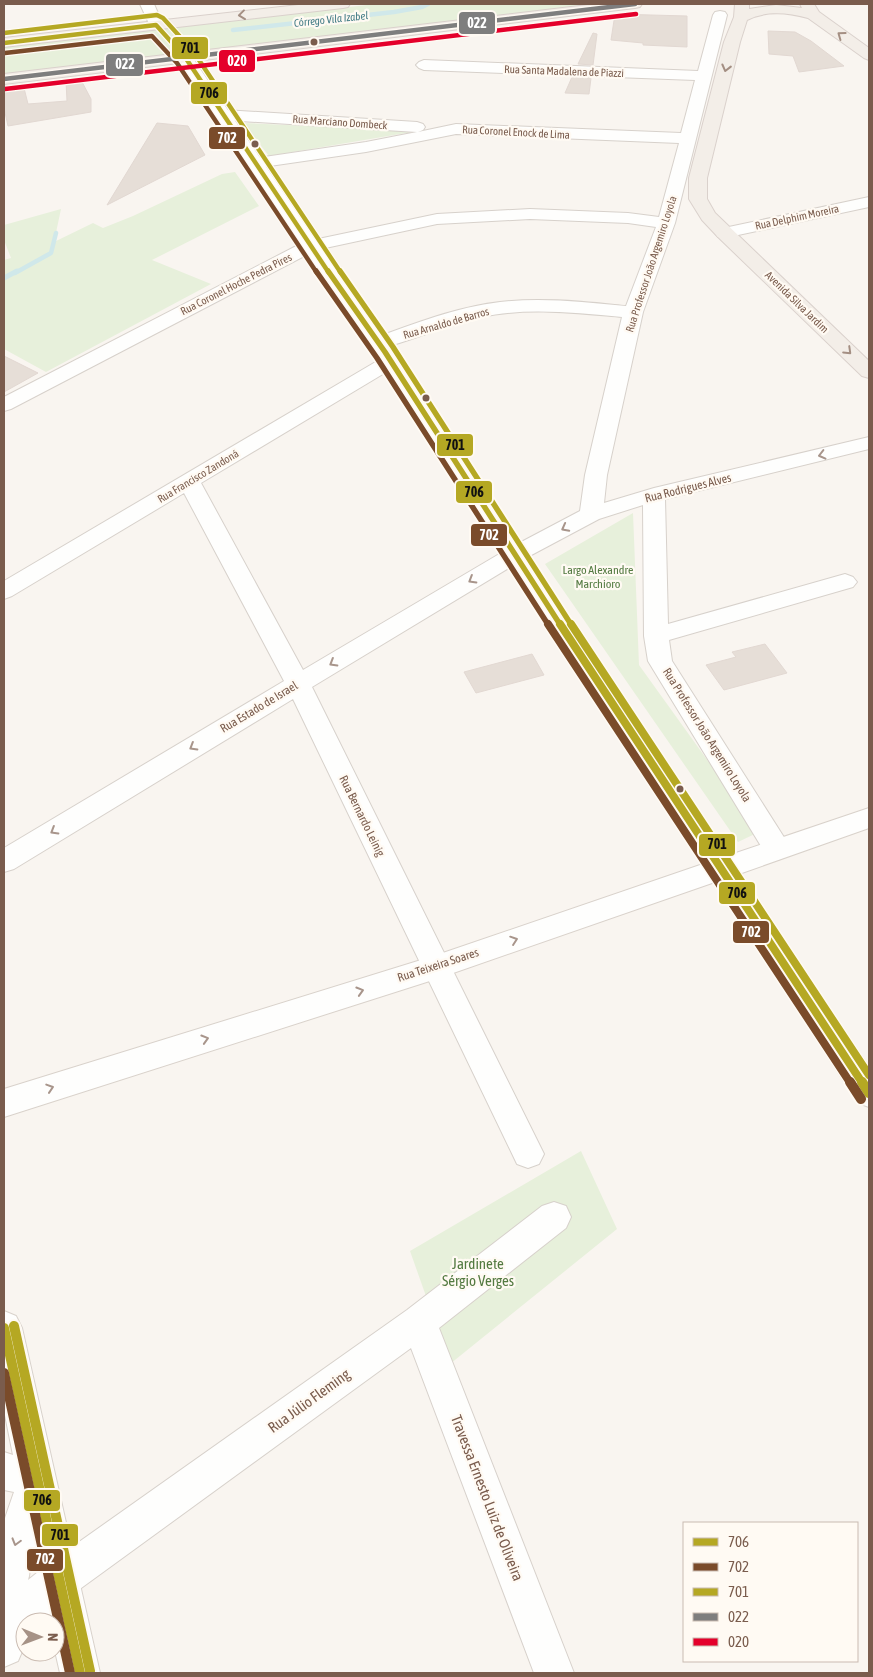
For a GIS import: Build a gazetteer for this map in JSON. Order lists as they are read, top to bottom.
{
  "streets": {
    "main road": ["Rua Professor João Argemiro Loyola", "Avenida Silva Jardim"],
    "street": [
      "Rua Santa Madalena de Piazzi",
      "Rua Marciano Dombeck",
      "Rua Coronel Enock de Lima",
      "Rua Delphim Moreira",
      "Rua Coronel Hoche Pedra Pires",
      "Rua Arnaldo de Barros",
      "Rua Francisco Zandoná",
      "Rua Rodrigues Alves",
      "Rua Estado de Israel",
      "Rua Bernardo Leinig",
      "Rua Teixeira Soares",
      "Rua Júlio Fleming",
      "Travessa Ernesto Luiz de Oliveira"
    ]
  },
  "crossings": [
    ["Rua Santa Madalena de Piazzi", "Rua Professor João Argemiro Loyola"],
    ["Rua Marciano Dombeck", "Rua Coronel Enock de Lima"],
    ["Rua Coronel Enock de Lima", "Rua Professor João Argemiro Loyola"],
    ["Rua Delphim Moreira", "Rua Professor João Argemiro Loyola"],
    ["Rua Delphim Moreira", "Avenida Silva Jardim"],
    ["Rua Professor João Argemiro Loyola", "Rua Coronel Hoche Pedra Pires"],
    ["Rua Professor João Argemiro Loyola", "Avenida Silva Jardim"],
    ["Rua Professor João Argemiro Loyola", "Rua Arnaldo de Barros"],
    ["Rua Professor João Argemiro Loyola", "Rua Rodrigues Alves"],
    ["Rua Professor João Argemiro Loyola", "Rua Teixeira Soares"],
    ["Rua Arnaldo de Barros", "Rua Francisco Zandoná"],
    ["Rua Francisco Zandoná", "Rua Bernardo Leinig"],
    ["Rua Rodrigues Alves", "Rua Estado de Israel"],
    ["Rua Estado de Israel", "Rua Bernardo Leinig"],
    ["Rua Bernardo Leinig", "Rua Teixeira Soares"],
    ["Rua Júlio Fleming", "Travessa Ernesto Luiz de Oliveira"]
  ],
  "one_way": ["Avenida Silva Jardim", "Rua Estado de Israel", "Rua Teixeira Soares"],
  "water": ["Córrego Vila Izabel"],
  "parks": ["Largo Alexandre Marchioro", "Jardinete Sérgio Verges"],
  "lines": [
    "transit line 022",
    "transit line 020",
    "transit line 701",
    "transit line 706",
    "transit line 702"
  ],
  "legend": [
    "706",
    "702",
    "701",
    "022",
    "020"
  ],
  "north": "right"
}
